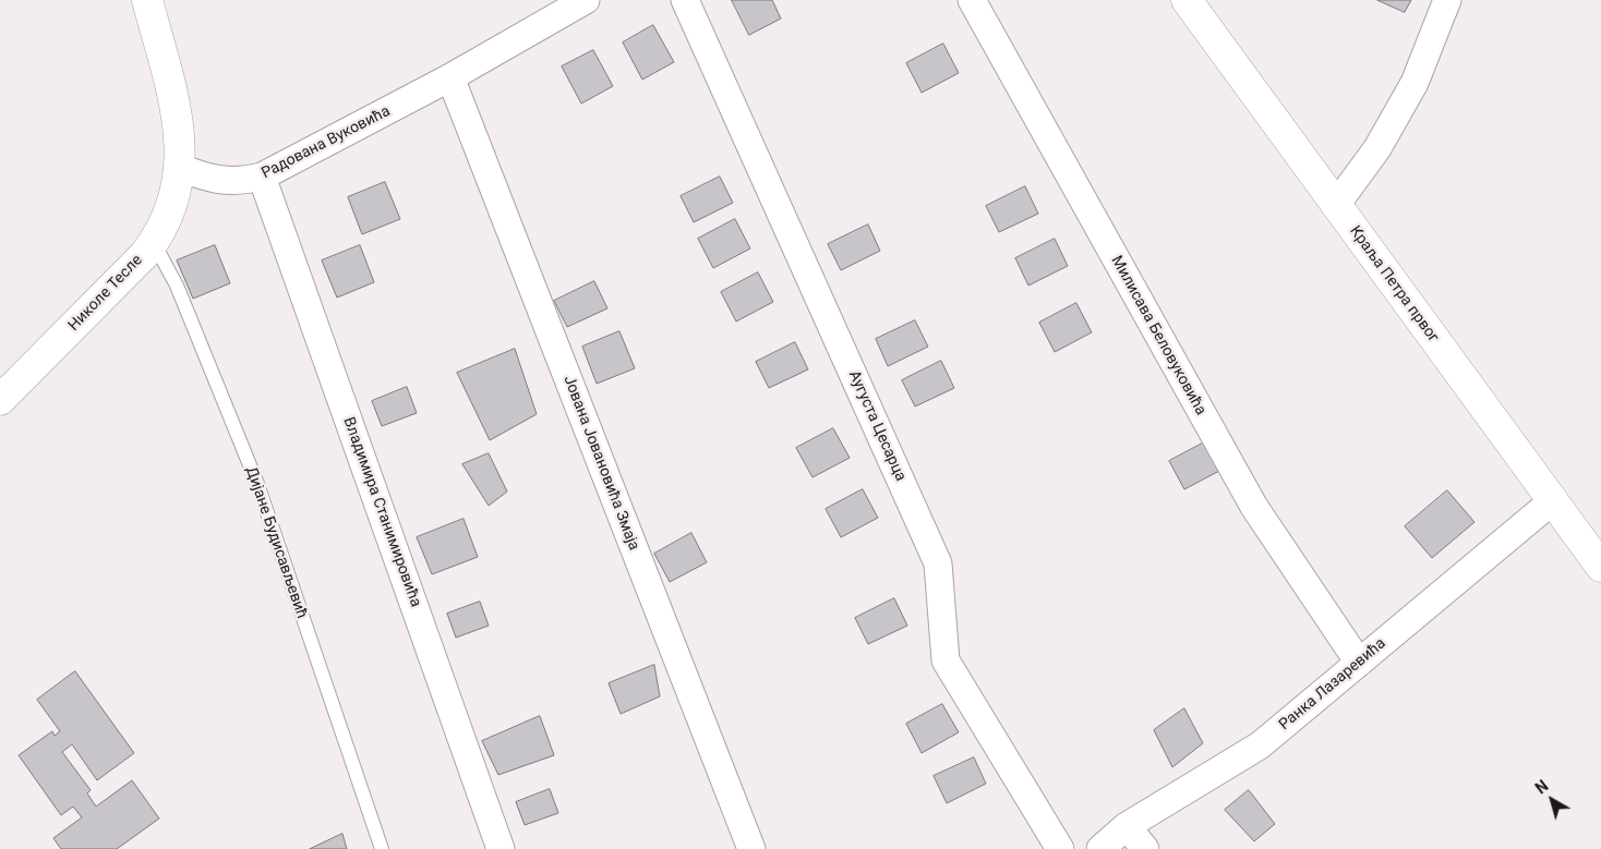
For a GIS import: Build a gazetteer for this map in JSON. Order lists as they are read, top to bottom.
{
  "streets": {
    "street": [
      "Радована Вуковића",
      "Краља Петра првог",
      "Николе Тесле",
      "Милисава Беловуковића",
      "Аугуста Цесарца",
      "Јована Јовановића Змаја",
      "Владимира Станимировића",
      "Ранка Лазаревића"
    ],
    "lane": ["Дијане Будисављевић"]
  },
  "crossings": [
    ["Радована Вуковића", "Николе Тесле"],
    ["Радована Вуковића", "Јована Јовановића Змаја"],
    ["Радована Вуковића", "Владимира Станимировића"],
    ["Краља Петра првог", "Ранка Лазаревића"],
    ["Николе Тесле", "Дијане Будисављевић"],
    ["Милисава Беловуковића", "Ранка Лазаревића"]
  ],
  "north": "top left"
}
